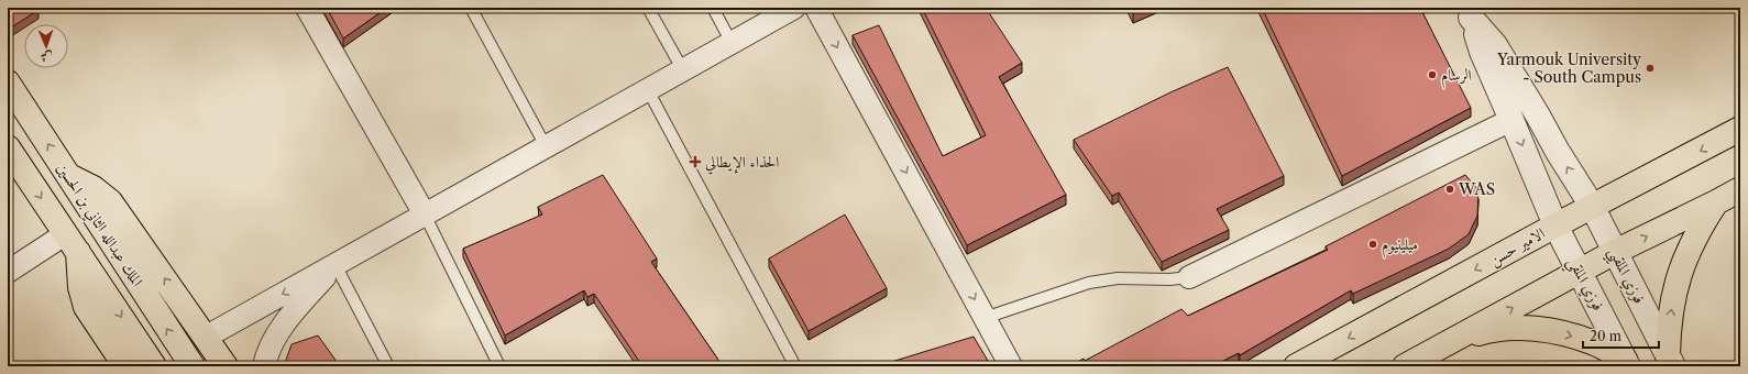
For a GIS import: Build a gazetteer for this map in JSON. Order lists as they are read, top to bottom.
{
  "streets": {
    "main road": ["الملك عبدالله الثاني بن الحسين", "الامير حسن"],
    "street": ["فوزي الملقيي", "فوزي الملقي"]
  },
  "crossings": [
    ["الامير حسن", "فوزي الملقيي"],
    ["الامير حسن", "فوزي الملقي"],
    ["فوزي الملقيي", "فوزي الملقي"]
  ],
  "one_way": ["فوزي الملقيي"],
  "places": {
    "other": [
      "Yarmouk University - South Campus",
      "الرسام",
      "WAS",
      "ميلينيوم"
    ],
    "health": ["الحذاء الإيطالي"]
  },
  "scale_bar": "20 m",
  "north": "bottom"
}
